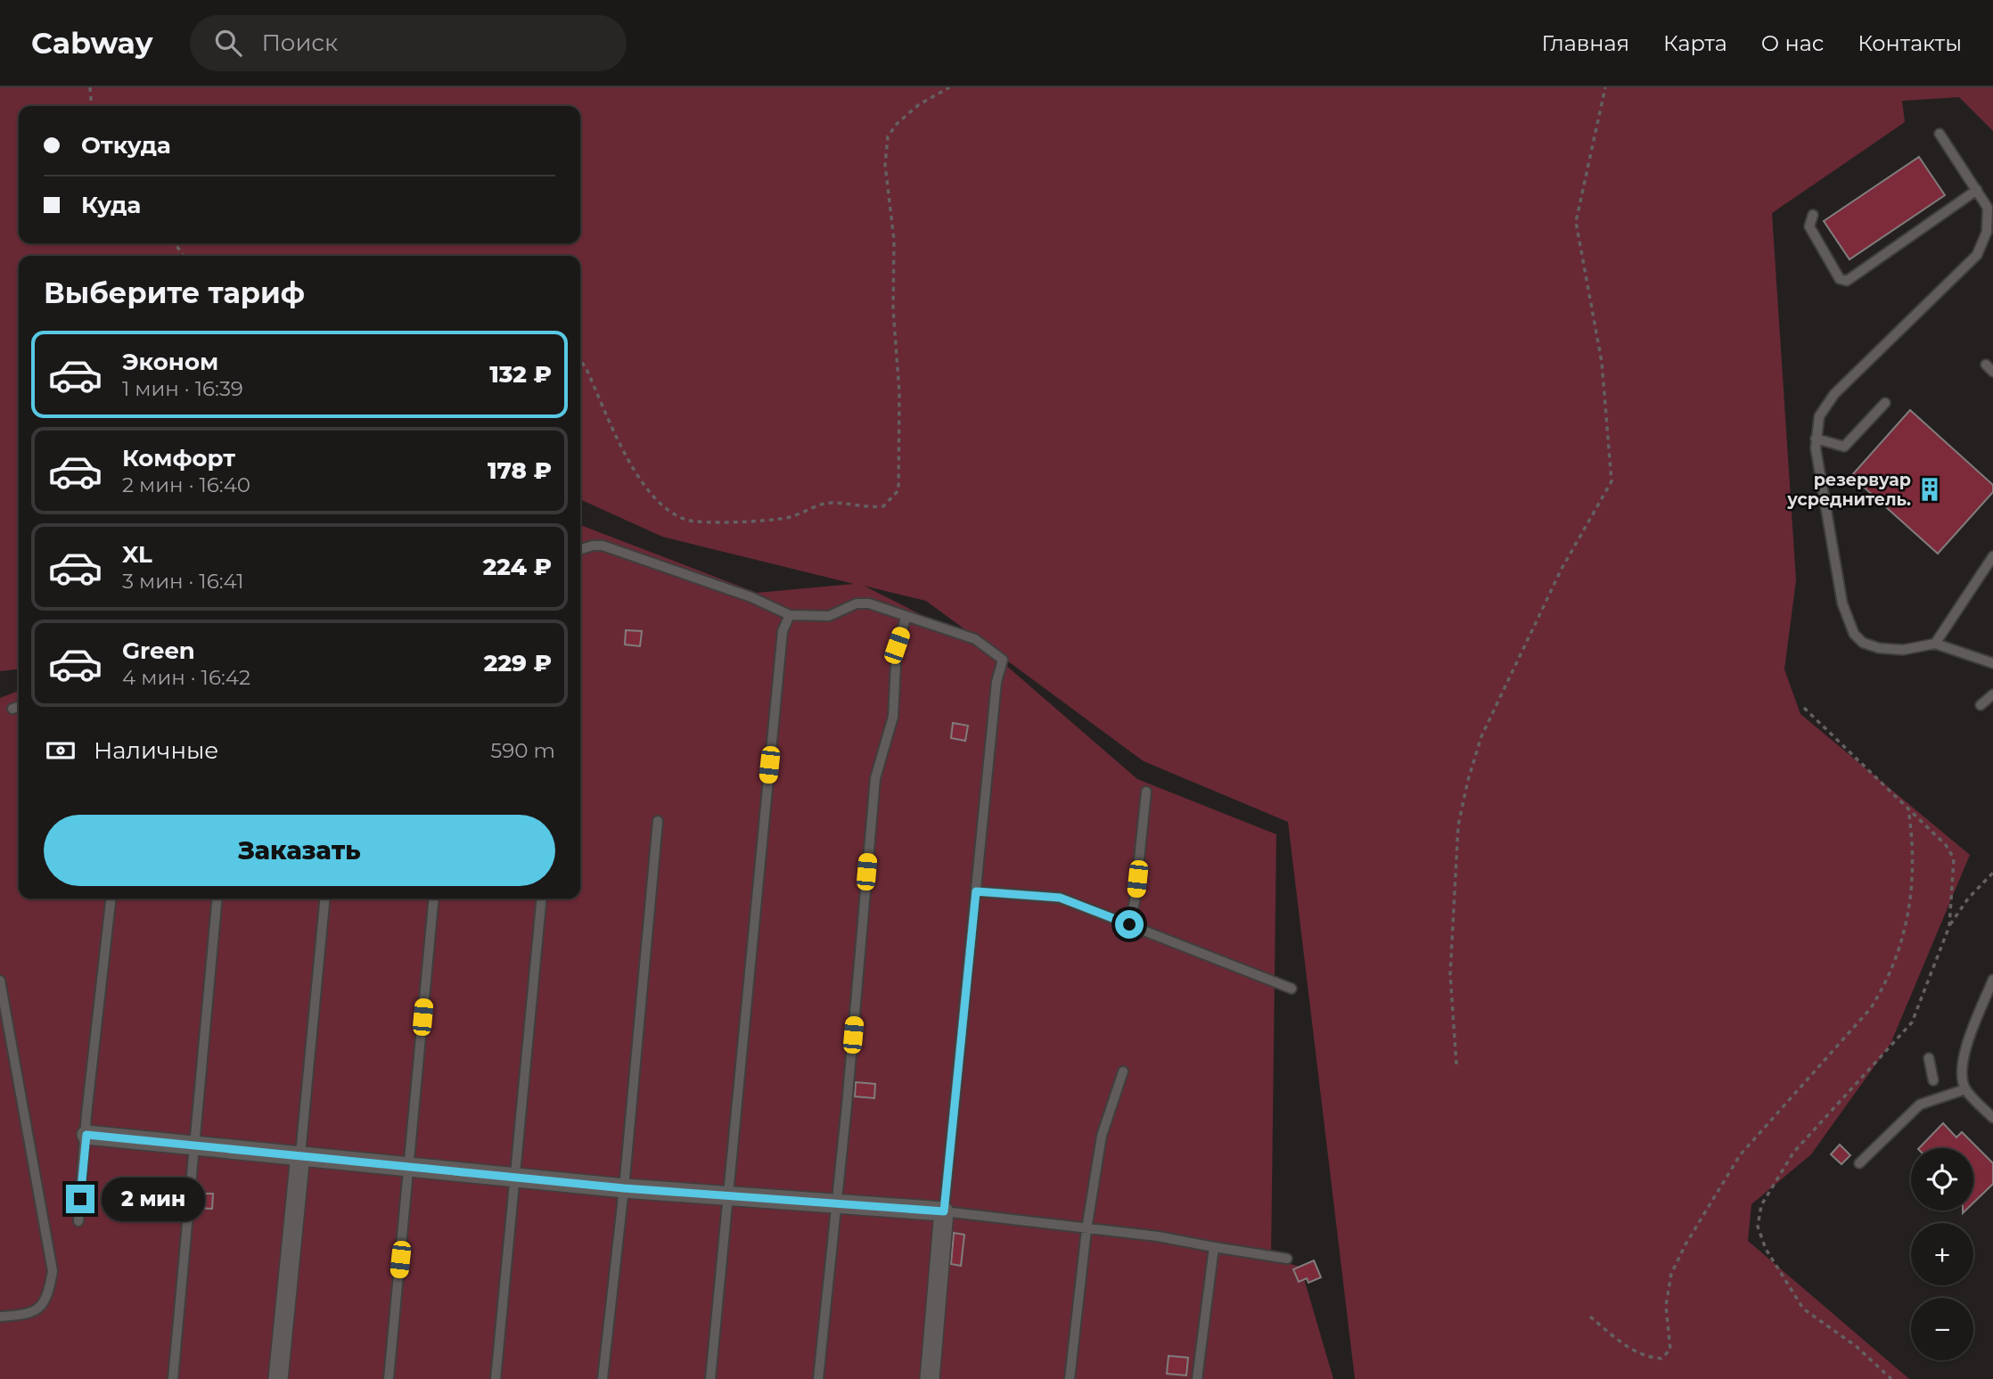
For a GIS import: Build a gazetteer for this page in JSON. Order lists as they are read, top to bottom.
{
  "places": {
    "building": ["резервуар усреднитель."]
  },
  "page": {
    "header": "Cabway",
    "search": "Поиск",
    "nav": [
      "Главная",
      "Карта",
      "О нас",
      "Контакты"
    ],
    "banner": ["Откуда", "Куда"],
    "heading": "Выберите тариф",
    "list": [
      {
        "name": "Эконом",
        "note": "1 мин · 16:39",
        "value": "132 ₽"
      },
      {
        "name": "Комфорт",
        "note": "2 мин · 16:40",
        "value": "178 ₽"
      },
      {
        "name": "XL",
        "note": "3 мин · 16:41",
        "value": "224 ₽"
      },
      {
        "name": "Green",
        "note": "4 мин · 16:42",
        "value": "229 ₽"
      }
    ],
    "pay": ["Наличные", "590 m"],
    "buttons": "Заказать",
    "map_buttons": ["+", "−"],
    "bubble": "2 мин"
  }
}
